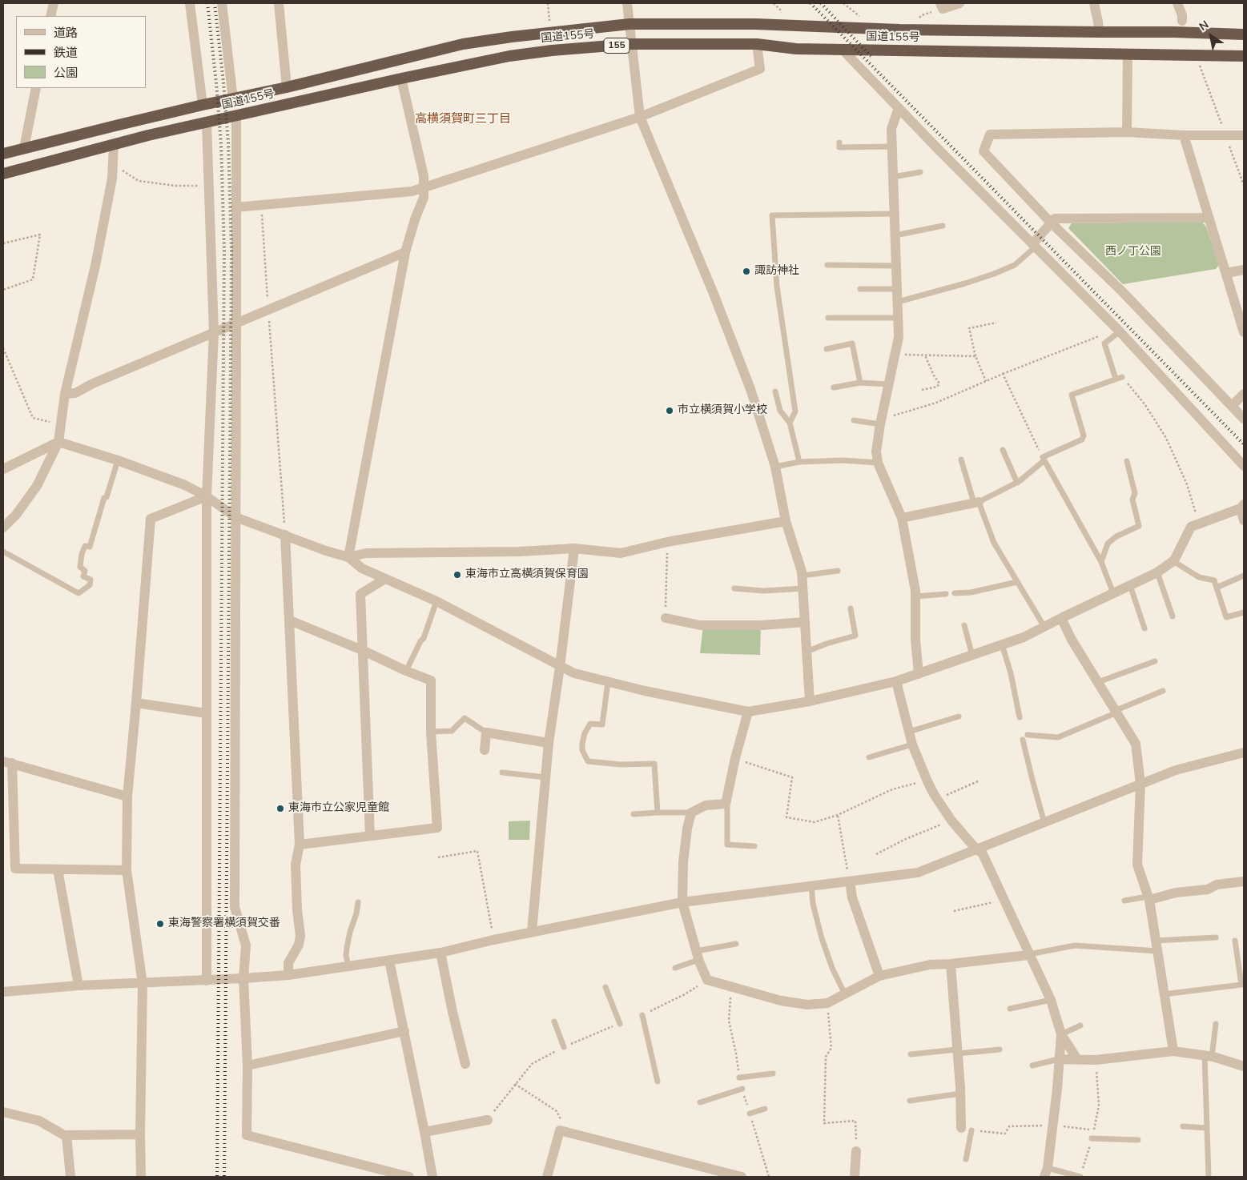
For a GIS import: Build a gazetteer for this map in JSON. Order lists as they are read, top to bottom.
{
  "streets": {
    "highway": ["国道155号", "155"]
  },
  "districts": ["高横須賀町三丁目"],
  "parks": ["西ノ丁公園"],
  "places": [
    "諏訪神社",
    "市立横須賀小学校",
    "東海市立高横須賀保育園",
    "東海市立公家児童館",
    "東海警察署横須賀交番"
  ],
  "legend": ["道路", "鉄道", "公園"],
  "north": "top left"
}
